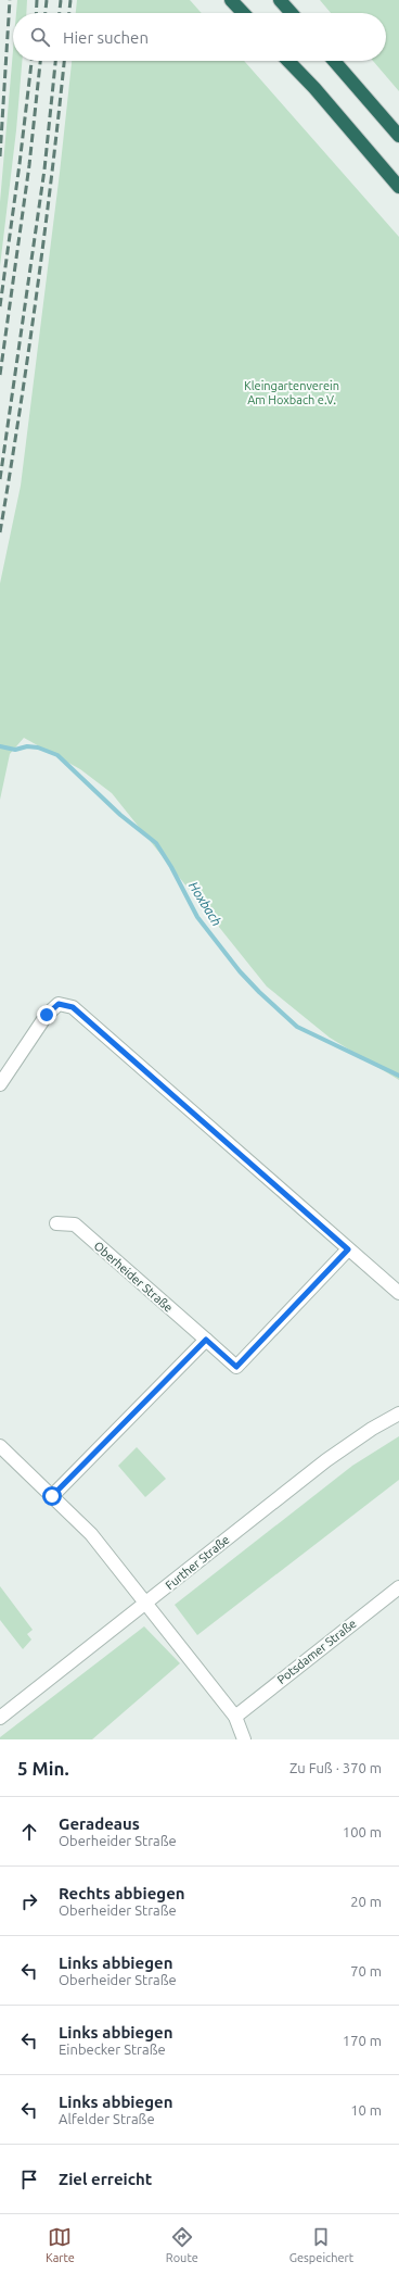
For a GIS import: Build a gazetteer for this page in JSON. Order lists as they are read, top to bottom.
{
  "streets": {
    "street": ["Oberheider Straße", "Further Straße", "Potsdamer Straße"]
  },
  "water": ["Hoxbach"],
  "parks": ["Kleingartenverein Am Hoxbach e.V."],
  "page": {
    "search": "Hier suchen",
    "heading": ["5 Min.", "Zu Fuß · 370 m"],
    "list": [
      ["Geradeaus", "Oberheider Straße", "100 m"],
      ["Rechts abbiegen", "Oberheider Straße", "20 m"],
      ["Links abbiegen", "Oberheider Straße", "70 m"],
      ["Links abbiegen", "Einbecker Straße", "170 m"],
      ["Links abbiegen", "Alfelder Straße", "10 m"],
      "Ziel erreicht"
    ],
    "nav": ["Karte", "Route", "Gespeichert"]
  }
}
